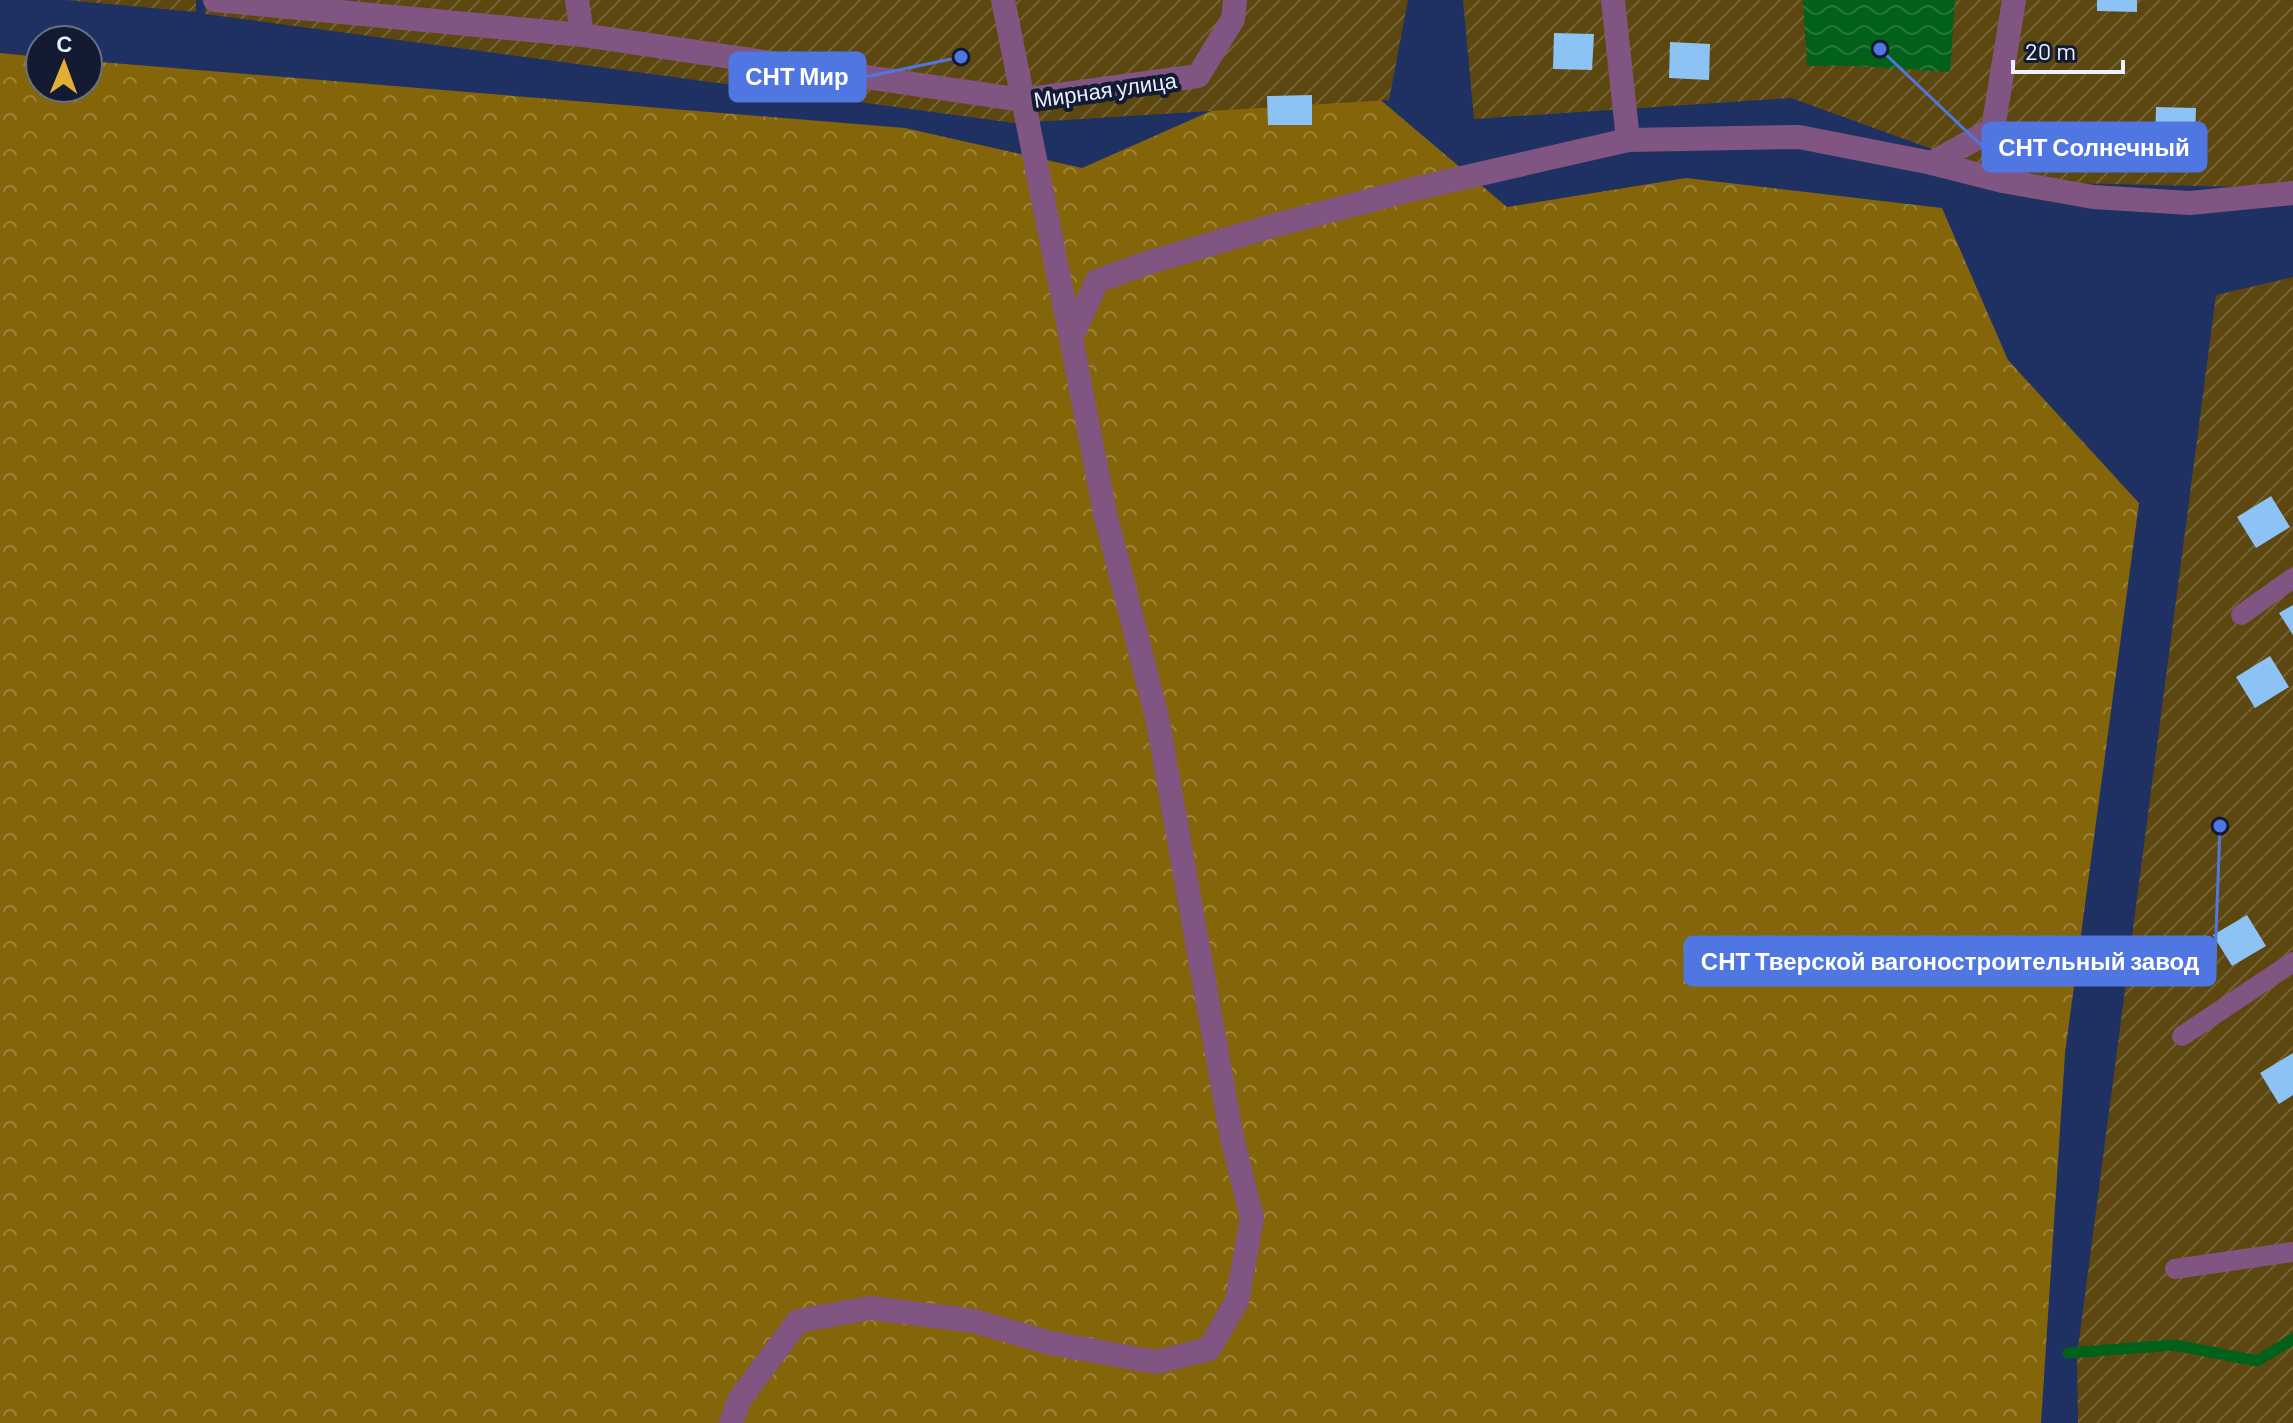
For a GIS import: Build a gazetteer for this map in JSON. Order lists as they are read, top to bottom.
{
  "streets": {
    "street": ["Мирная улица"]
  },
  "places": ["СНТ Солнечный", "СНТ Мир", "СНТ Тверской вагоностроительный завод"],
  "scale_bar": "20 m",
  "north": "top"
}
